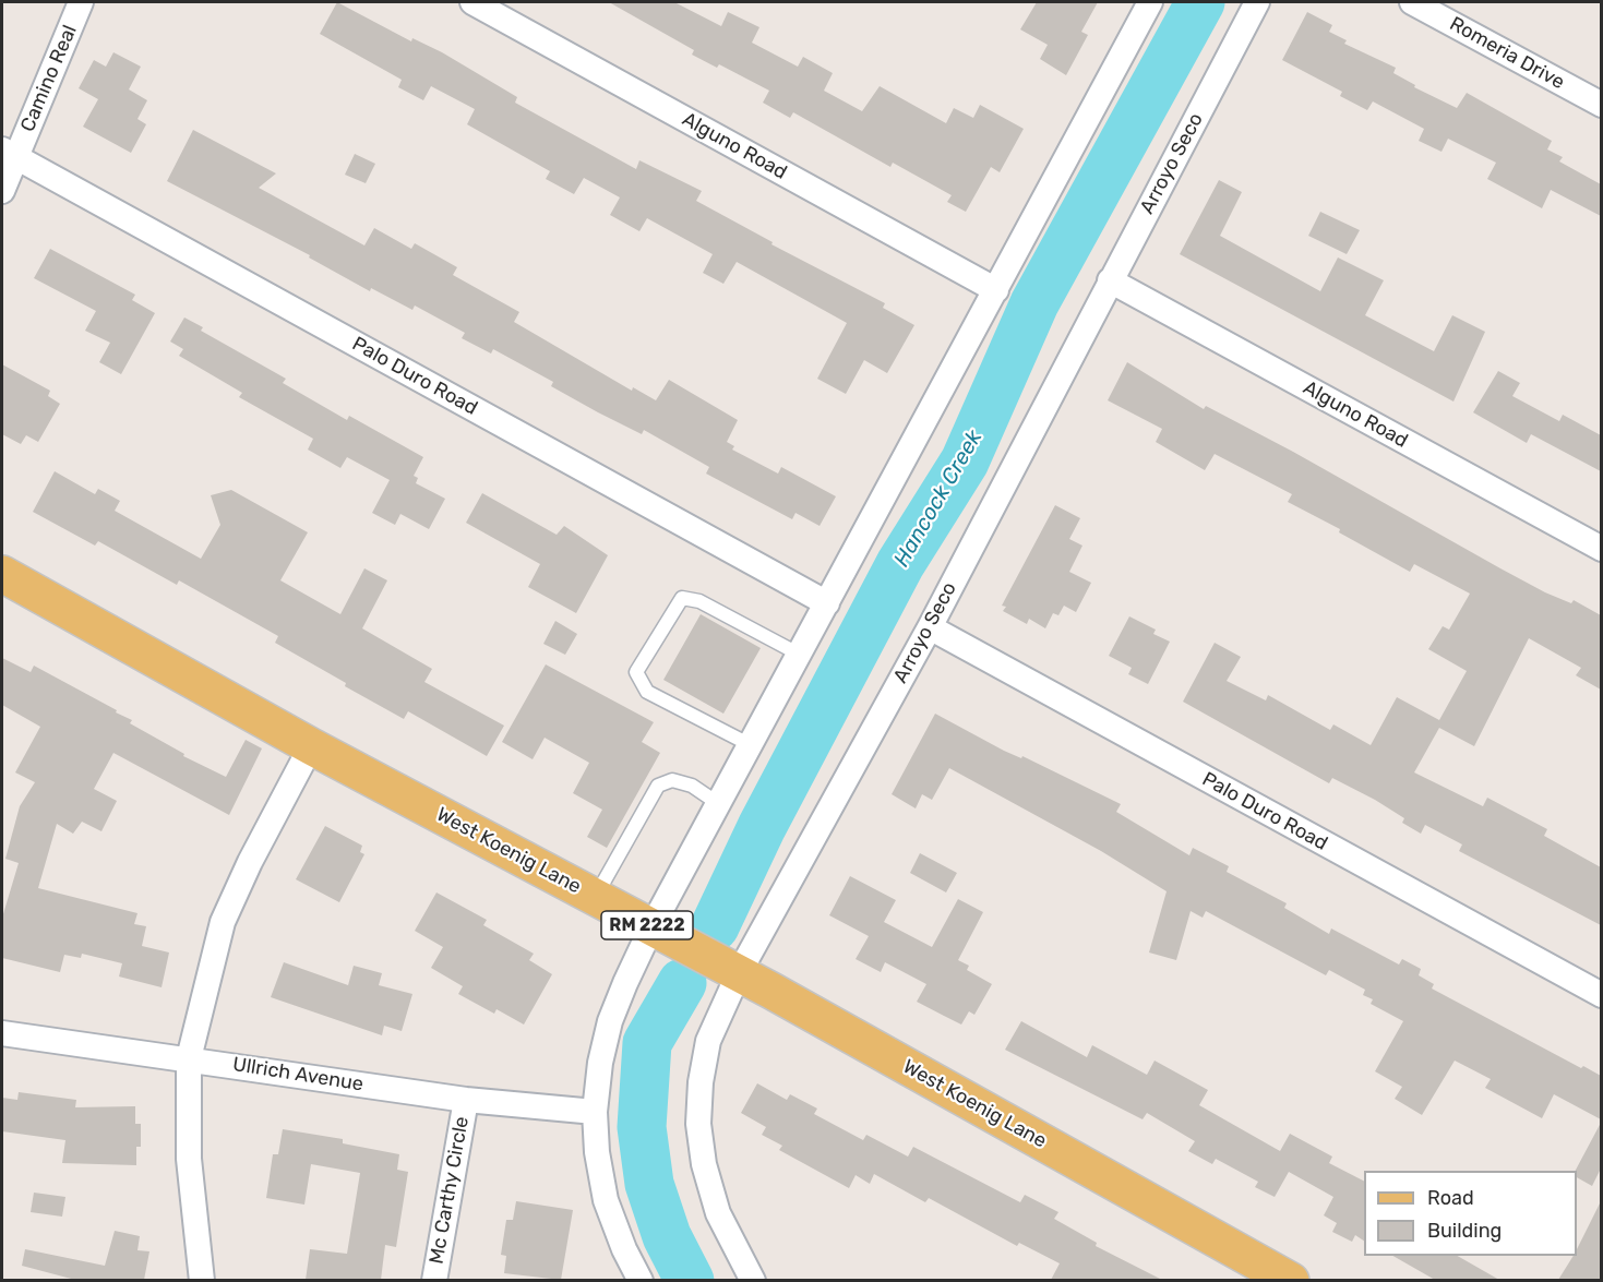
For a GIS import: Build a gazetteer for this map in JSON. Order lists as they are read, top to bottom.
{
  "streets": {
    "main road": ["West Koenig Lane", "RM 2222"],
    "street": [
      "Romeria Drive",
      "Camino Real",
      "Alguno Road",
      "Arroyo Seco",
      "Palo Duro Road",
      "Ullrich Avenue",
      "Mc Carthy Circle"
    ]
  },
  "crossings": [
    ["Camino Real", "Palo Duro Road"],
    ["Alguno Road", "Arroyo Seco"],
    ["Arroyo Seco", "Palo Duro Road"],
    ["Arroyo Seco", "West Koenig Lane"],
    ["Ullrich Avenue", "Mc Carthy Circle"]
  ],
  "water": ["Hancock Creek"],
  "legend": ["Road", "Building"]
}
